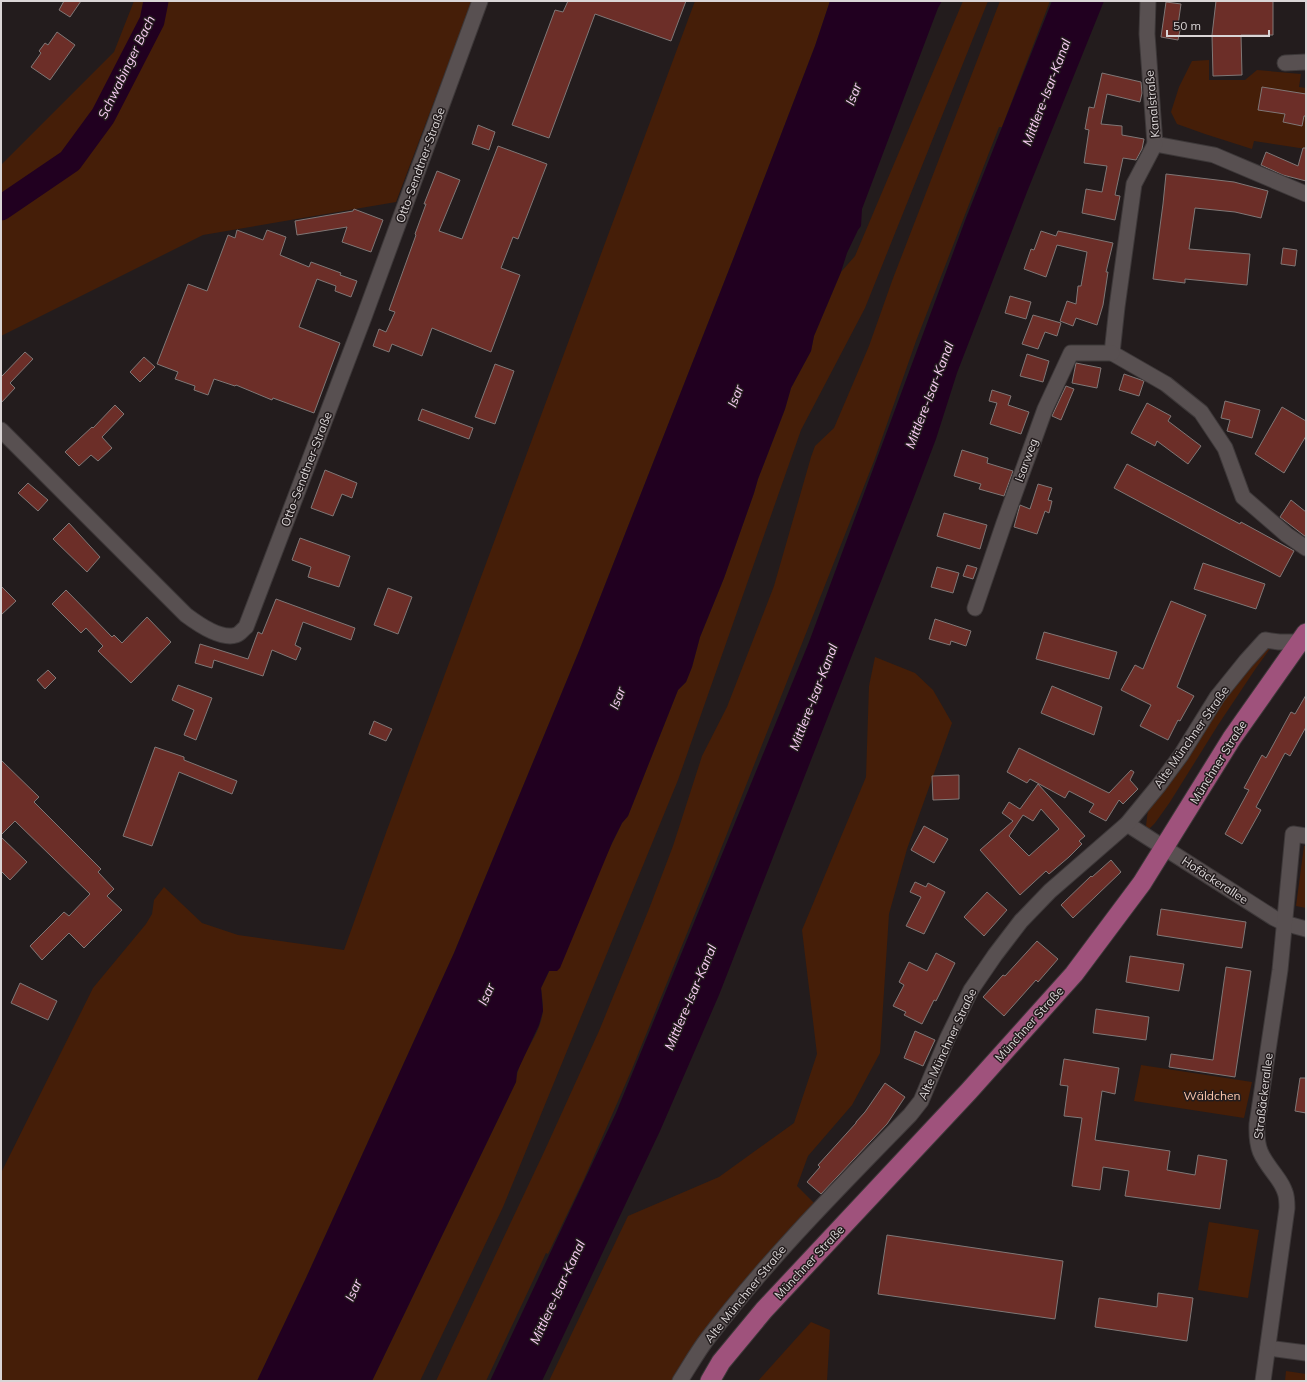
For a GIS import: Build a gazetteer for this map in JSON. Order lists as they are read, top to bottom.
{
  "streets": {
    "main road": ["Münchner Straße"],
    "street": [
      "Kanalstraße",
      "Otto-Sendtner-Straße",
      "Isarweg",
      "Alte Münchner Straße",
      "Hofäckerallee",
      "Straßäckerallee"
    ]
  },
  "crossings": [
    ["Alte Münchner Straße", "Münchner Straße"],
    ["Alte Münchner Straße", "Hofäckerallee"],
    ["Münchner Straße", "Hofäckerallee"],
    ["Hofäckerallee", "Straßäckerallee"]
  ],
  "water": ["Schwabinger Bach", "Mittlere-Isar-Kanal", "Isar"],
  "parks": ["Wäldchen"],
  "scale_bar": "50 m"
}
